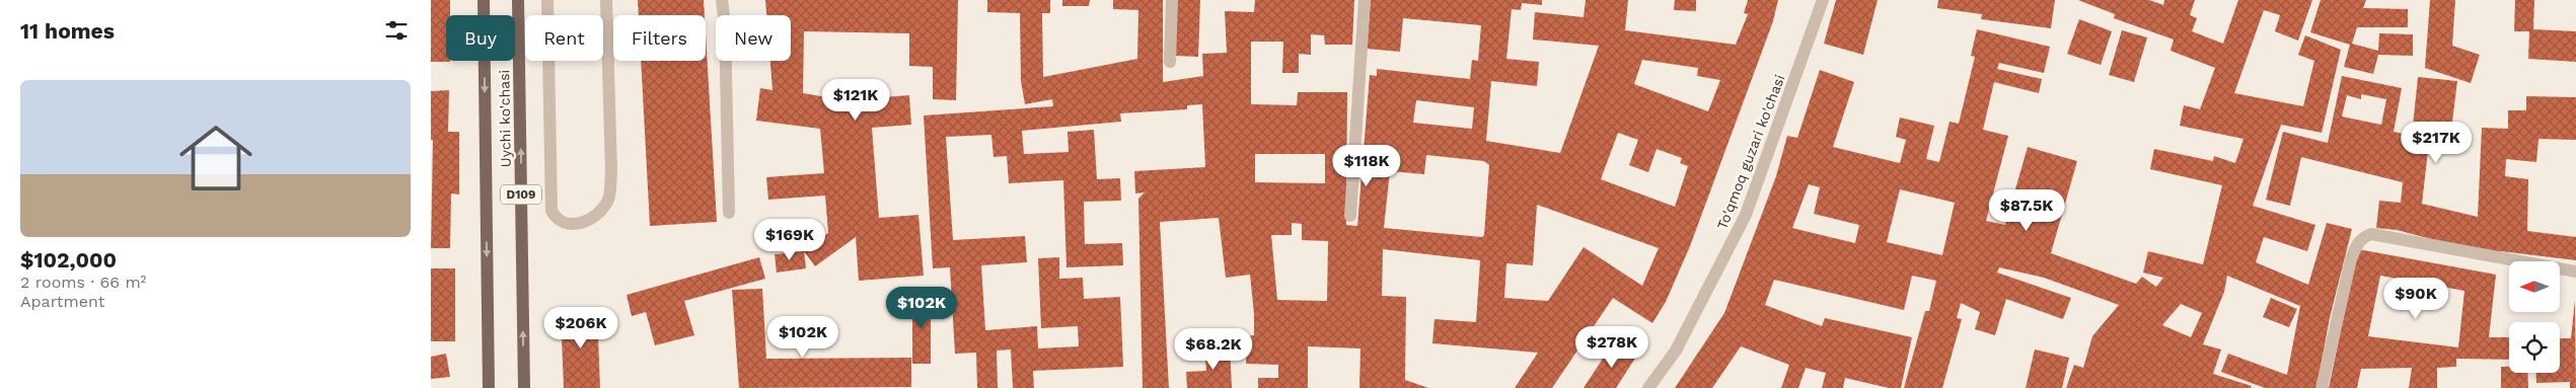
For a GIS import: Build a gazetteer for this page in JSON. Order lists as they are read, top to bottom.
{
  "streets": {
    "main road": ["Uychi ko'chasi", "D109"],
    "street": ["To'qmoq guzari ko'chasi"]
  },
  "north": "left",
  "page": {
    "heading": "11 homes",
    "chip": [
      "Buy",
      "Rent",
      "Filters",
      "New"
    ],
    "list": [
      {
        "name": "$102,000",
        "note": "2 rooms · 66 m² · Apartment"
      }
    ],
    "price": [
      "$121K",
      "$217K",
      "$118K",
      "$87.5K",
      "$169K",
      "$90K",
      "$102K",
      "$206K",
      "$102K",
      "$278K",
      "$68.2K"
    ]
  }
}
